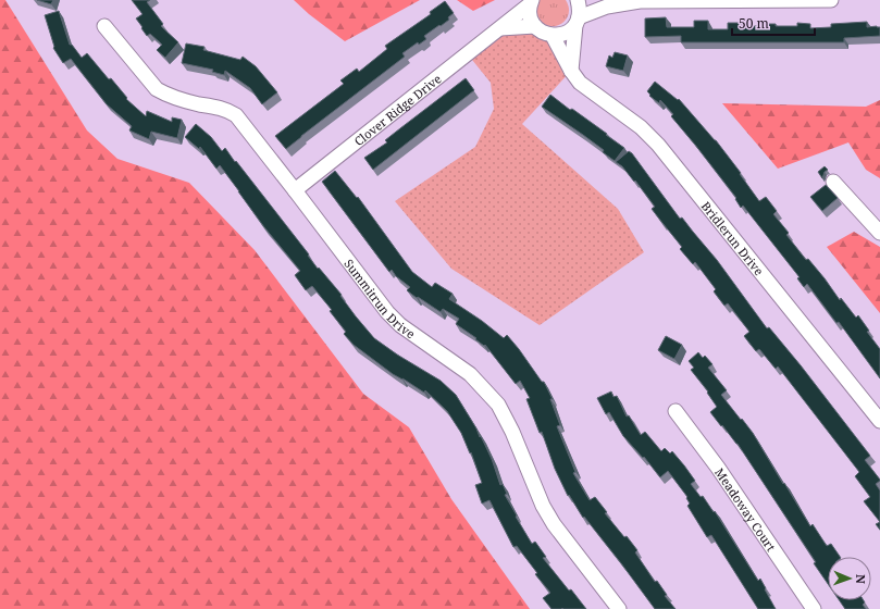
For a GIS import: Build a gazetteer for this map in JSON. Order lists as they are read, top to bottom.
{
  "streets": {
    "street": [
      "Clover Ridge Drive",
      "Bridlerun Drive",
      "Summitrun Drive",
      "Meadoway Court"
    ]
  },
  "crossings": [
    ["Clover Ridge Drive", "Summitrun Drive"]
  ],
  "scale_bar": "50 m",
  "north": "right"
}
